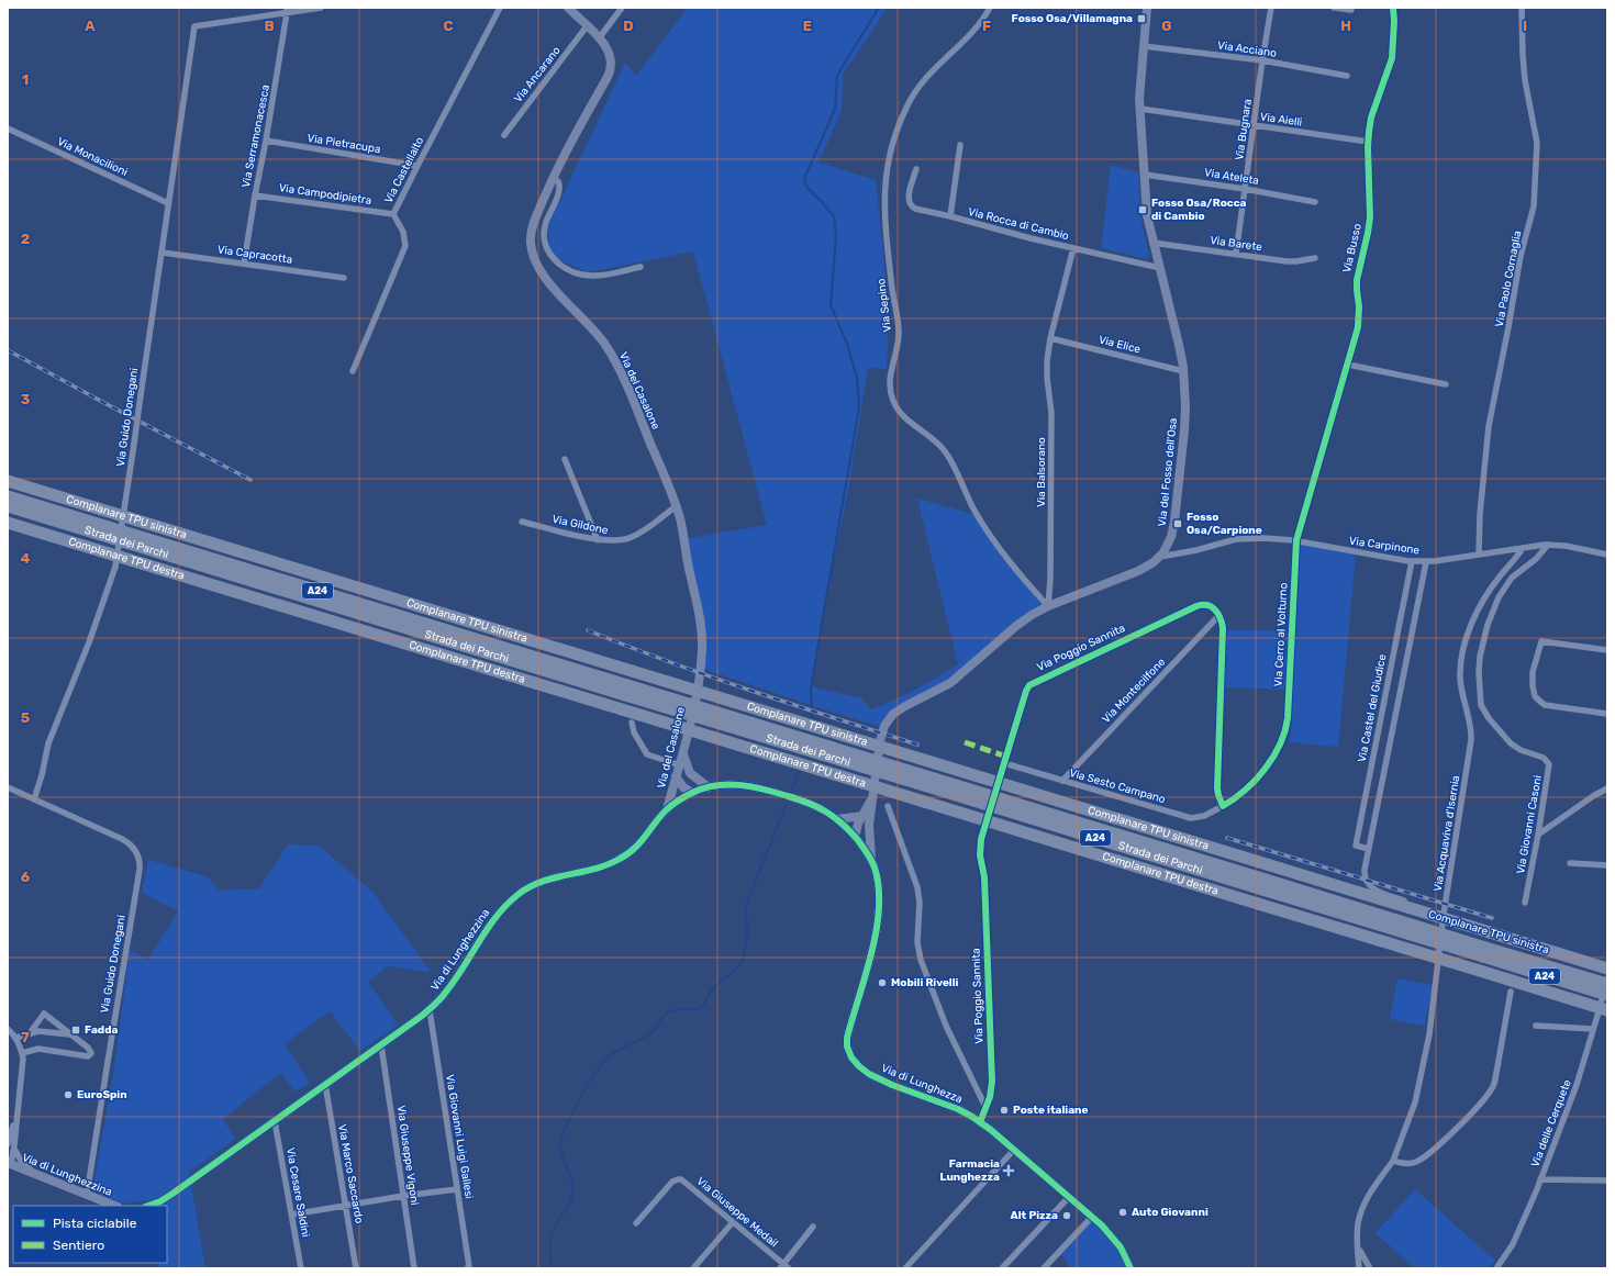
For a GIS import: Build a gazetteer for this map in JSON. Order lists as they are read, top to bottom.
{
  "streets": {
    "highway": [
      "Complanare TPU sinistra",
      "Strada dei Parchi",
      "Complanare TPU destra",
      "A24"
    ],
    "street": [
      "Via Acciano",
      "Via Ancarano",
      "Via Aielli",
      "Via Bugnara",
      "Via Serramonacesca",
      "Via Pietracupa",
      "Via Monacilioni",
      "Via Castellalto",
      "Via Ateleta",
      "Via Campodipietra",
      "Via Rocca di Cambio",
      "Via Barete",
      "Via Busso",
      "Via Capracotta",
      "Via Paolo Cornaglia",
      "Via Sepino",
      "Via Elice",
      "Via del Casalone",
      "Via Guido Donegani",
      "Via Balsorano",
      "Via del Fosso dell'Osa",
      "Via Gildone",
      "Via Carpinone",
      "Via Cerro al Volturno",
      "Via Poggio Sannita",
      "Via Montecilfone",
      "Via Castel del Giudice",
      "Via Sesto Campano",
      "Via Giovanni Casoni",
      "Via Acquaviva d'Isernia",
      "Via di Lunghezzina",
      "Via di Lunghezza",
      "Via delle Cerquete",
      "Via Giovanni Luigi Gallesi",
      "Via Giuseppe Vigoni",
      "Via Marco Saccardo",
      "Via Cesare Saldini",
      "Via Giuseppe Medail"
    ]
  },
  "crossings": [
    ["Via Acciano", "Via Bugnara"],
    ["Via Acciano", "Via del Fosso dell'Osa"],
    ["Via Ancarano", "Via del Casalone"],
    ["Via Aielli", "Via Bugnara"],
    ["Via Aielli", "Via Busso"],
    ["Via Aielli", "Via del Fosso dell'Osa"],
    ["Via Bugnara", "Via Ateleta"],
    ["Via Bugnara", "Via Barete"],
    ["Via Serramonacesca", "Via Pietracupa"],
    ["Via Serramonacesca", "Via Campodipietra"],
    ["Via Serramonacesca", "Via Capracotta"],
    ["Via Serramonacesca", "Via Guido Donegani"],
    ["Via Pietracupa", "Via Castellalto"],
    ["Via Monacilioni", "Via Guido Donegani"],
    ["Via Castellalto", "Via Campodipietra"],
    ["Via Ateleta", "Via del Fosso dell'Osa"],
    ["Via Rocca di Cambio", "Via Balsorano"],
    ["Via Rocca di Cambio", "Via del Fosso dell'Osa"],
    ["Via Barete", "Via del Fosso dell'Osa"],
    ["Via Busso", "Via Carpinone"],
    ["Via Busso", "Via Cerro al Volturno"],
    ["Via Capracotta", "Via Guido Donegani"],
    ["Via Paolo Cornaglia", "Via Carpinone"],
    ["Via Sepino", "Via Balsorano"],
    ["Via Sepino", "Via del Fosso dell'Osa"],
    ["Via Elice", "Via Balsorano"],
    ["Via Elice", "Via del Fosso dell'Osa"],
    ["Via del Casalone", "Via Gildone"],
    ["Via del Casalone", "Via di Lunghezzina"],
    ["Via Guido Donegani", "Via di Lunghezzina"],
    ["Via Balsorano", "Via del Fosso dell'Osa"],
    ["Via del Fosso dell'Osa", "Via Carpinone"],
    ["Via del Fosso dell'Osa", "Via di Lunghezzina"],
    ["Via del Fosso dell'Osa", "Via di Lunghezza"],
    ["Via Carpinone", "Via Cerro al Volturno"],
    ["Via Carpinone", "Via Castel del Giudice"],
    ["Via Carpinone", "Via Giovanni Casoni"],
    ["Via Carpinone", "Via Acquaviva d'Isernia"],
    ["Complanare TPU destra", "Via delle Cerquete"],
    ["Via Cerro al Volturno", "Via Sesto Campano"],
    ["Via Poggio Sannita", "Via Montecilfone"],
    ["Via Poggio Sannita", "Via Sesto Campano"],
    ["Via Poggio Sannita", "Via di Lunghezza"],
    ["Via Montecilfone", "Via Sesto Campano"],
    ["Via di Lunghezzina", "Via di Lunghezza"],
    ["Via di Lunghezzina", "Via Giovanni Luigi Gallesi"],
    ["Via di Lunghezzina", "Via Giuseppe Vigoni"],
    ["Via di Lunghezzina", "Via Marco Saccardo"],
    ["Via di Lunghezzina", "Via Cesare Saldini"]
  ],
  "places": {
    "transit": [
      "Fosso Osa/Villamagna",
      "Fosso Osa/Rocca di Cambio",
      "Fosso Osa/Carpione",
      "Fadda"
    ],
    "other": [
      "Mobili Rivelli",
      "EuroSpin",
      "Poste italiane",
      "Auto Giovanni",
      "Alt Pizza"
    ],
    "health": ["Farmacia Lunghezza"]
  },
  "legend": ["Pista ciclabile", "Sentiero"],
  "grid": {
    "columns": [
      "A",
      "B",
      "C",
      "D",
      "E",
      "F",
      "G",
      "H",
      "I"
    ],
    "rows": [
      "1",
      "2",
      "3",
      "4",
      "5",
      "6",
      "7"
    ]
  }
}
